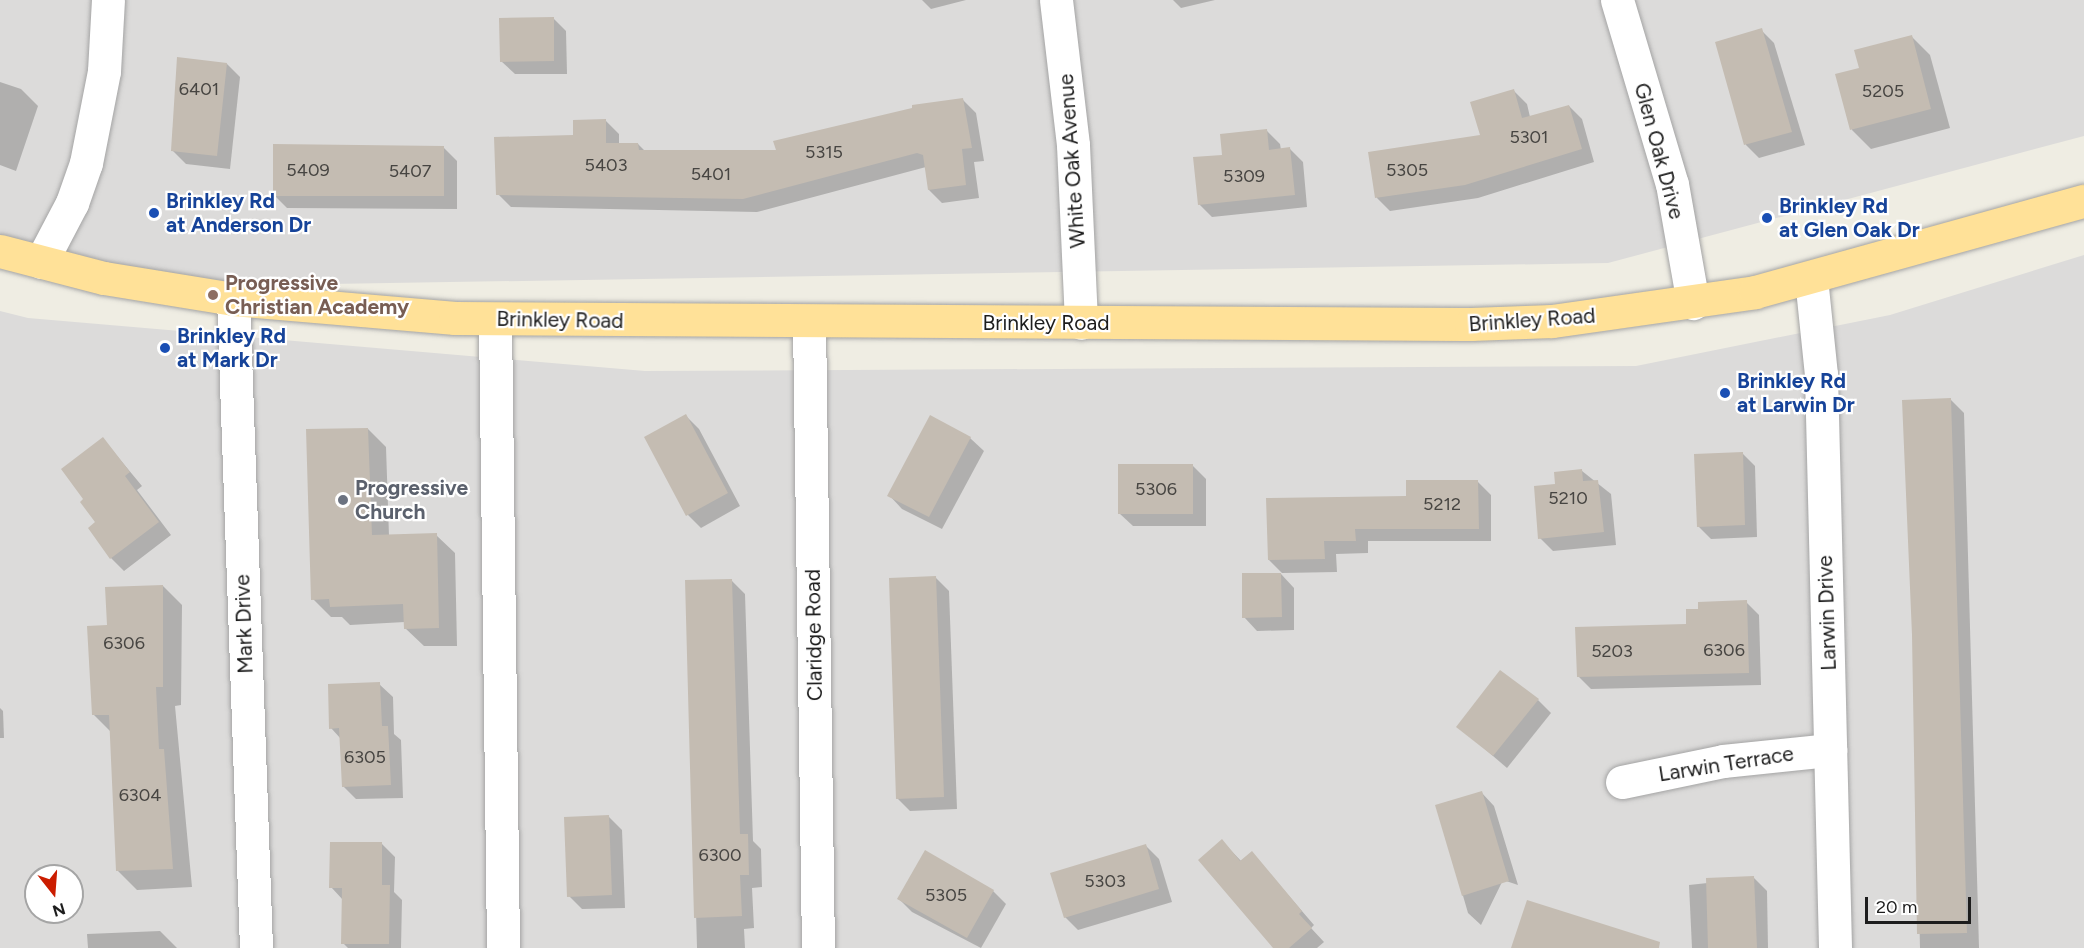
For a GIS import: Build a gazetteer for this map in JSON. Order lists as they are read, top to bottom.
{
  "streets": {
    "main road": ["Brinkley Road"],
    "street": [
      "Glen Oak Drive",
      "White Oak Avenue",
      "Larwin Drive",
      "Mark Drive",
      "Claridge Road",
      "Larwin Terrace"
    ]
  },
  "crossings": [
    ["Glen Oak Drive", "Brinkley Road"],
    ["White Oak Avenue", "Brinkley Road"],
    ["Brinkley Road", "Larwin Drive"],
    ["Brinkley Road", "Mark Drive"],
    ["Brinkley Road", "Claridge Road"],
    ["Larwin Drive", "Larwin Terrace"]
  ],
  "places": [
    "Brinkley Rd at Anderson Dr",
    "Brinkley Rd at Glen Oak Dr",
    "Progressive Christian Academy",
    "Brinkley Rd at Mark Dr",
    "Brinkley Rd at Larwin Dr",
    "Progressive Church"
  ],
  "house_numbers": [
    "6401",
    "5205",
    "5301",
    "5315",
    "5403",
    "5409",
    "5305",
    "5407",
    "5401",
    "5309",
    "5306",
    "5210",
    "5212",
    "6306",
    "6306",
    "5203",
    "6305",
    "6304",
    "6300",
    "5303",
    "5305"
  ],
  "scale_bar": "20 m",
  "north": "bottom"
}
